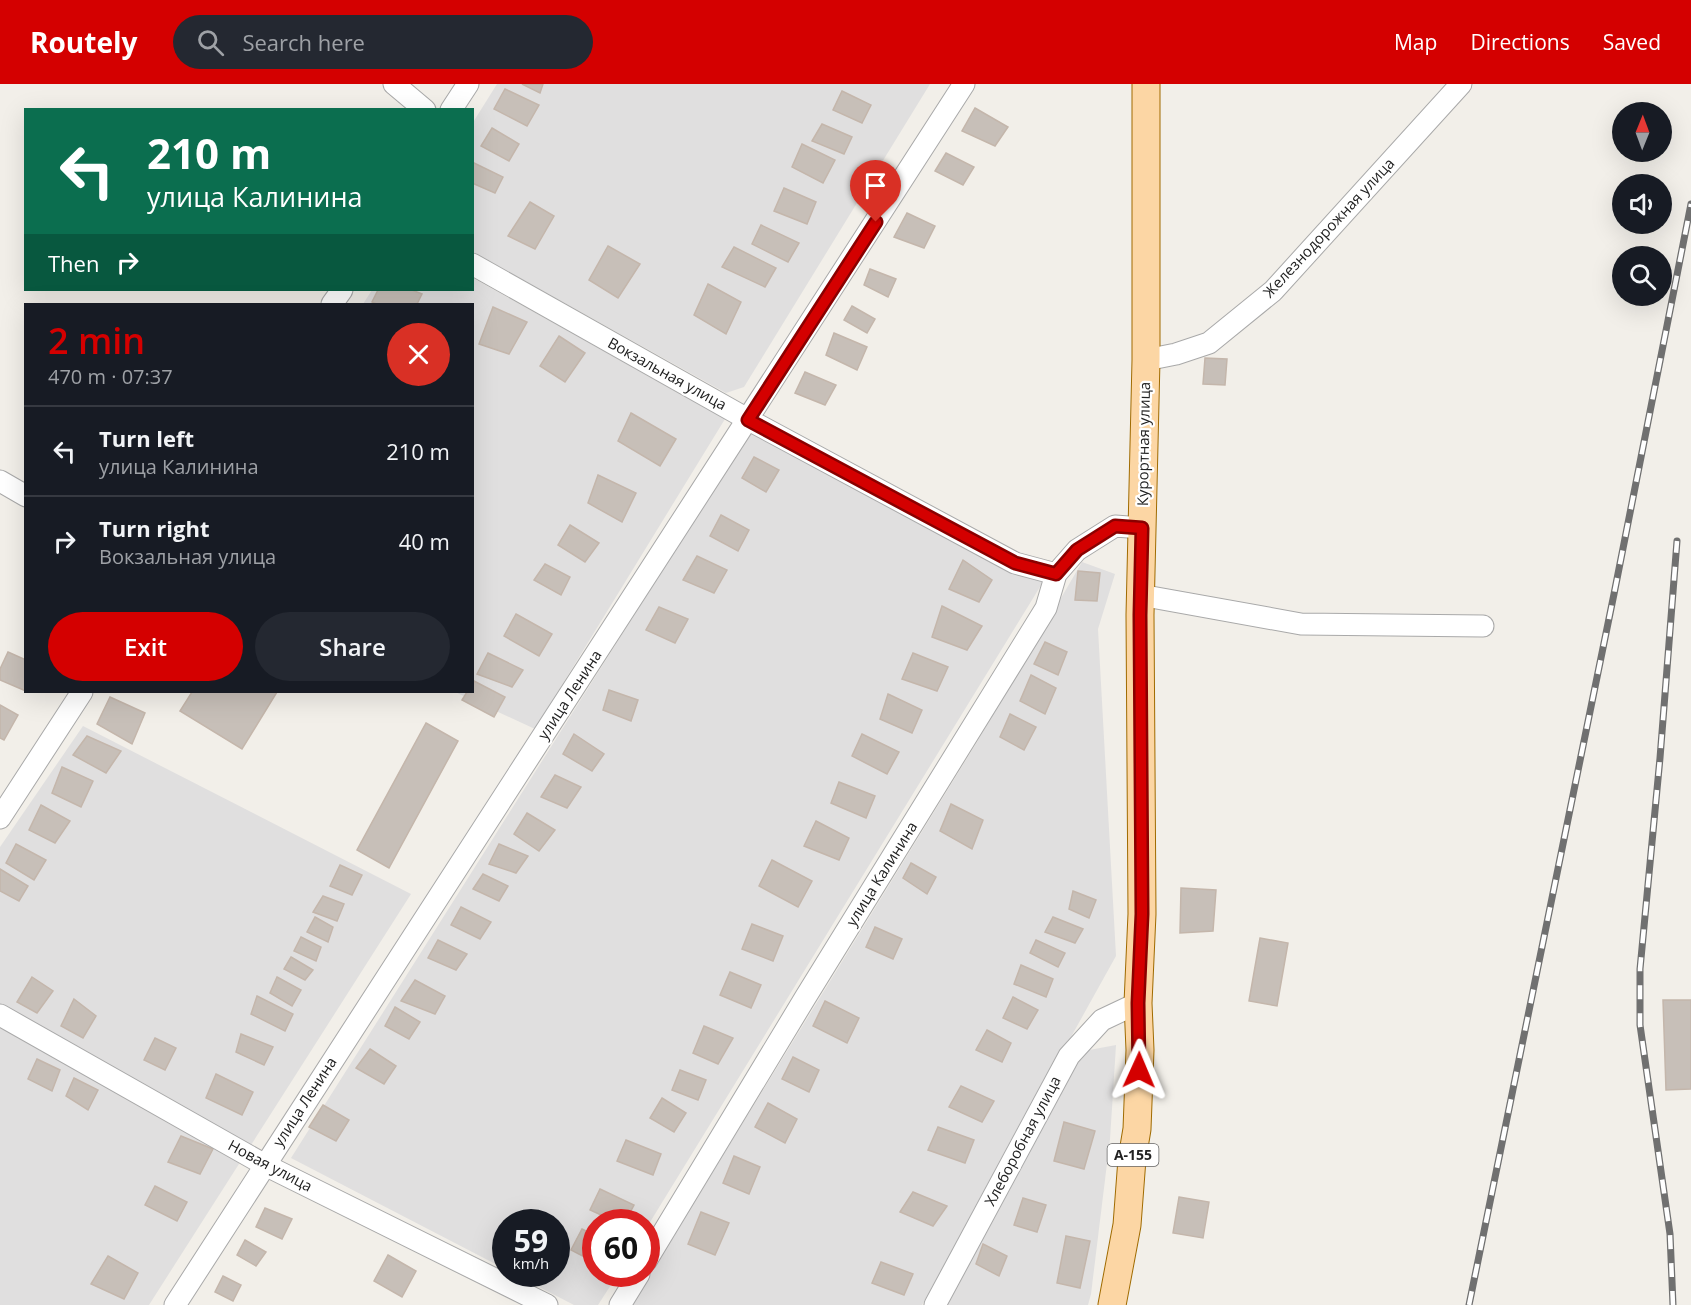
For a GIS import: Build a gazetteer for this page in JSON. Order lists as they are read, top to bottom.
{
  "streets": {
    "main road": ["Курортная улица", "А-155"],
    "street": [
      "Железнодорожная улица",
      "Вокзальная улица",
      "улица Ленина",
      "улица Калинина",
      "Хлеборобная улица",
      "Новая улица"
    ]
  },
  "crossings": [
    ["Железнодорожная улица", "Курортная улица"],
    ["Вокзальная улица", "улица Ленина"],
    ["Вокзальная улица", "улица Калинина"],
    ["Курортная улица", "улица Калинина"],
    ["Курортная улица", "Хлеборобная улица"],
    ["улица Ленина", "Новая улица"]
  ],
  "north": "top",
  "page": {
    "header": "Routely",
    "search": "Search here",
    "nav": ["Map", "Directions", "Saved"],
    "turn": ["210 m", "улица Калинина"],
    "then": "Then",
    "heading": ["2 min", "470 m · 07:37"],
    "list": [
      {
        "name": "Turn left",
        "note": "улица Калинина",
        "value": "210 m"
      },
      {
        "name": "Turn right",
        "note": "Вокзальная улица",
        "value": "40 m"
      }
    ],
    "buttons": ["Exit", "Share"],
    "speed": "59 km/h",
    "limit": "60"
  }
}
